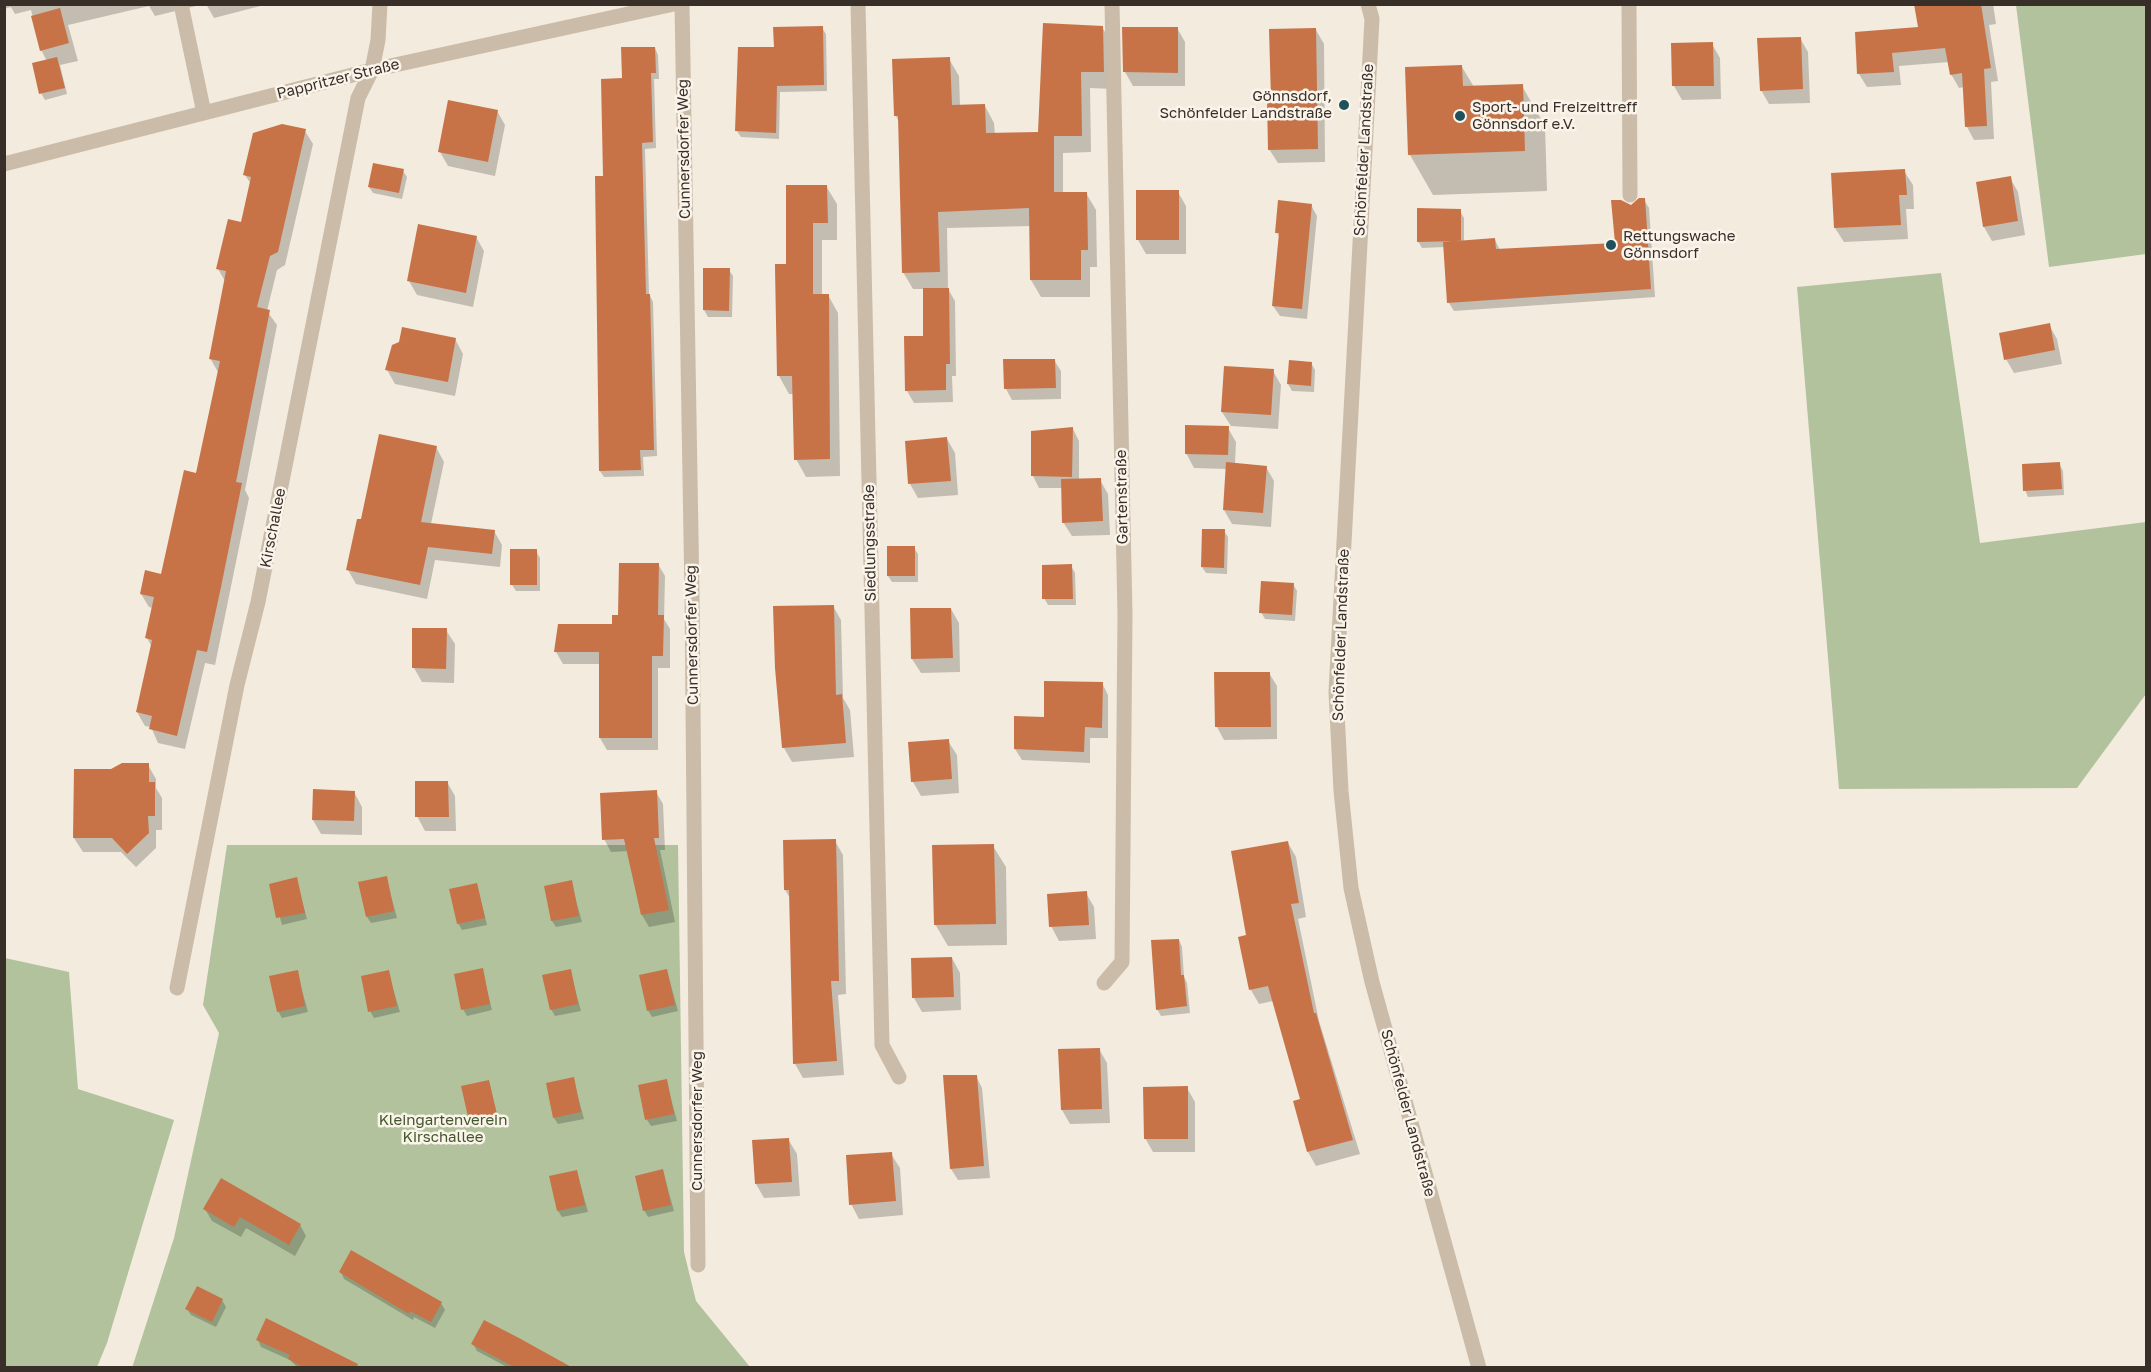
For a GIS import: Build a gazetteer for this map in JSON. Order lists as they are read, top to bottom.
{
  "streets": {
    "street": [
      "Pappritzer Straße",
      "Cunnersdorfer Weg",
      "Schönfelder Landstraße",
      "Gartenstraße",
      "Kirschallee",
      "Siedlungsstraße"
    ]
  },
  "crossings": [
    ["Pappritzer Straße", "Kirschallee"]
  ],
  "parks": ["Kleingartenverein Kirschallee"],
  "places": ["Gönnsdorf, Schönfelder Landstraße", "Sport- und Freizeittreff Gönnsdorf e.V.", "Rettungswache Gönnsdorf"]
}
